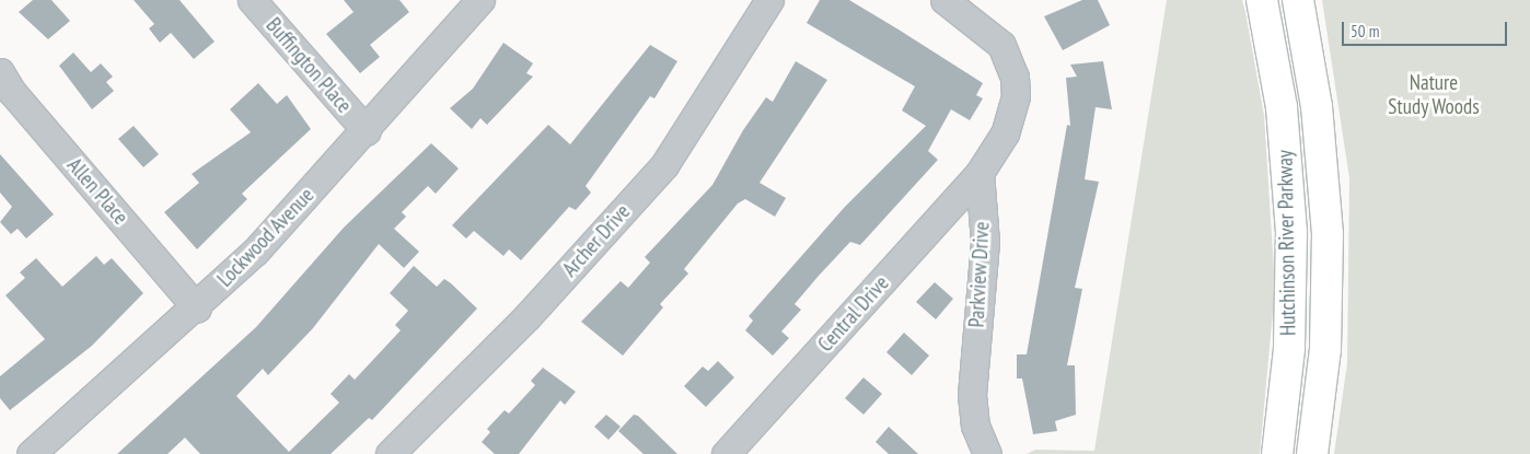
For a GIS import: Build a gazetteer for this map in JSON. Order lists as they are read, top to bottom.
{
  "streets": {
    "highway": ["Hutchinson River Parkway"],
    "street": [
      "Buffington Place",
      "Allen Place",
      "Lockwood Avenue",
      "Archer Drive",
      "Parkview Drive",
      "Central Drive"
    ]
  },
  "crossings": [
    ["Buffington Place", "Lockwood Avenue"],
    ["Allen Place", "Lockwood Avenue"],
    ["Parkview Drive", "Central Drive"]
  ],
  "parks": ["Nature Study Woods"],
  "scale_bar": "50 m"
}
